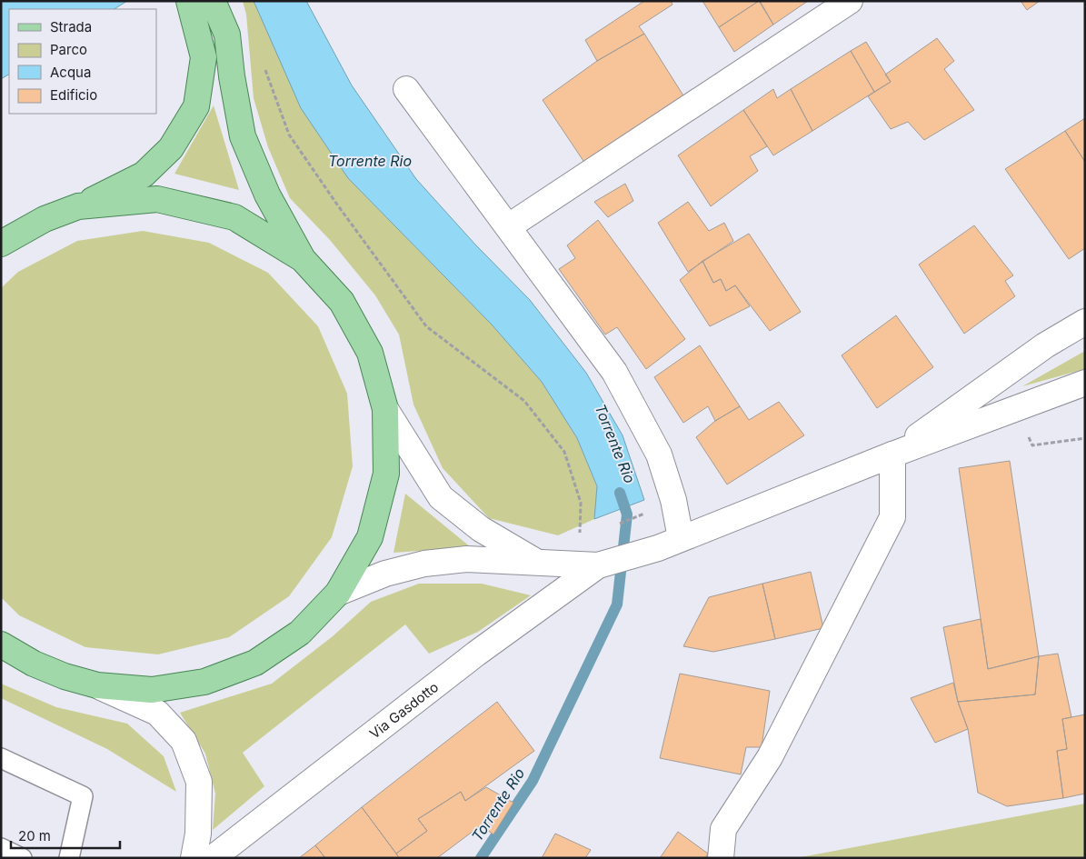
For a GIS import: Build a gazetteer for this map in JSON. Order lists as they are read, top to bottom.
{
  "streets": {
    "street": ["Via Gasdotto"]
  },
  "water": ["Torrente Rio"],
  "legend": [
    "Strada",
    "Parco",
    "Acqua",
    "Edificio"
  ],
  "scale_bar": "20 m"
}
